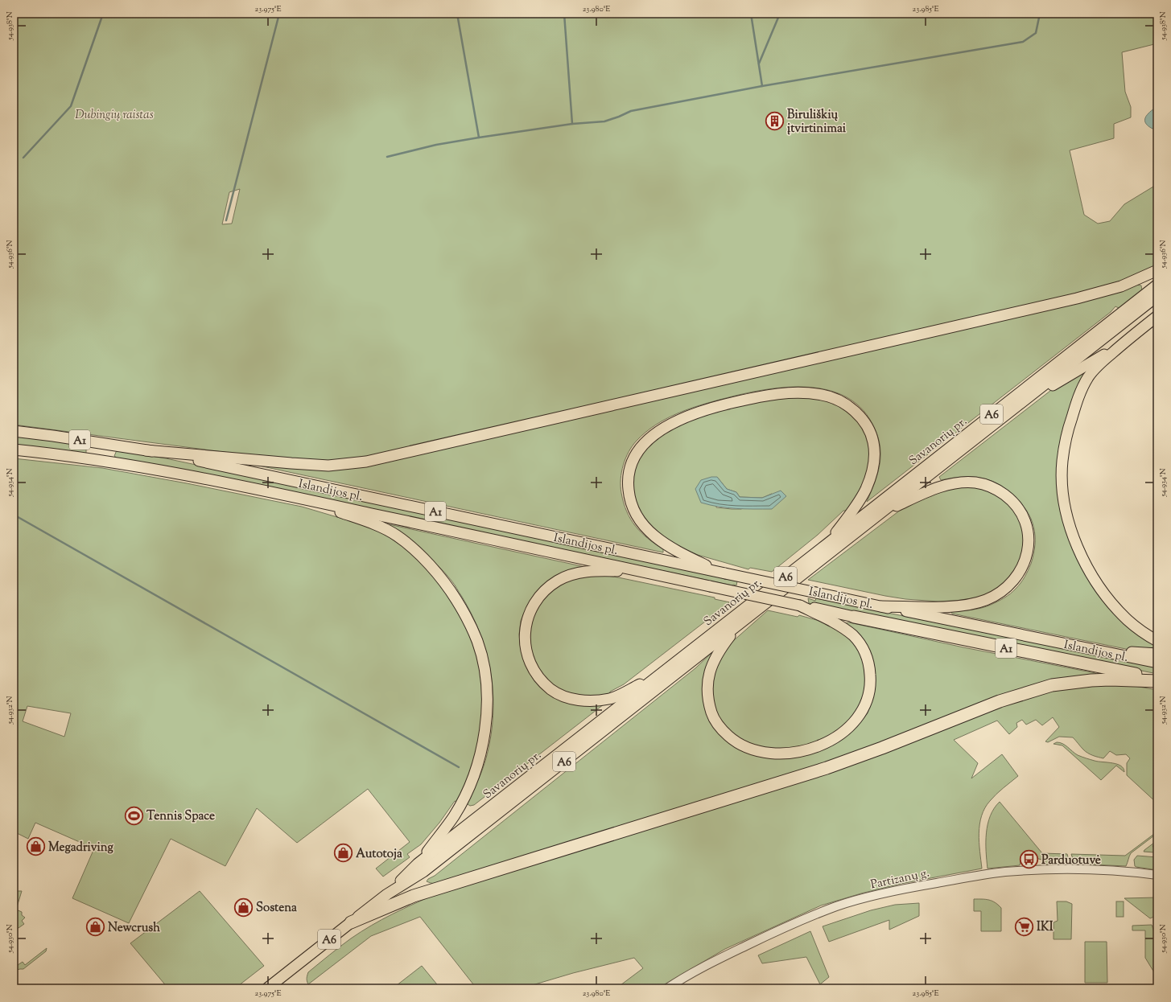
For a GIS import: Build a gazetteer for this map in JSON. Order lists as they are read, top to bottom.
{
  "streets": {
    "highway": ["A1", "Islandijos pl."],
    "main road": ["A6", "Savanorių pr."],
    "street": ["Partizanų g."]
  },
  "parks": ["Dubingių raistas"],
  "places": {
    "building": ["Biruliškių įtvirtinimai"],
    "sports": ["Tennis Space"],
    "shop": [
      "Megadriving",
      "Autotoja",
      "Sostena",
      "Newcrush"
    ],
    "bus stop": ["Parduotuvė"],
    "supermarket": ["IKI"]
  },
  "coordinates": [
    "23.975°E",
    "23.980°E",
    "23.985°E",
    "54.938°N",
    "54.936°N",
    "54.934°N",
    "54.932°N",
    "54.930°N"
  ]
}
